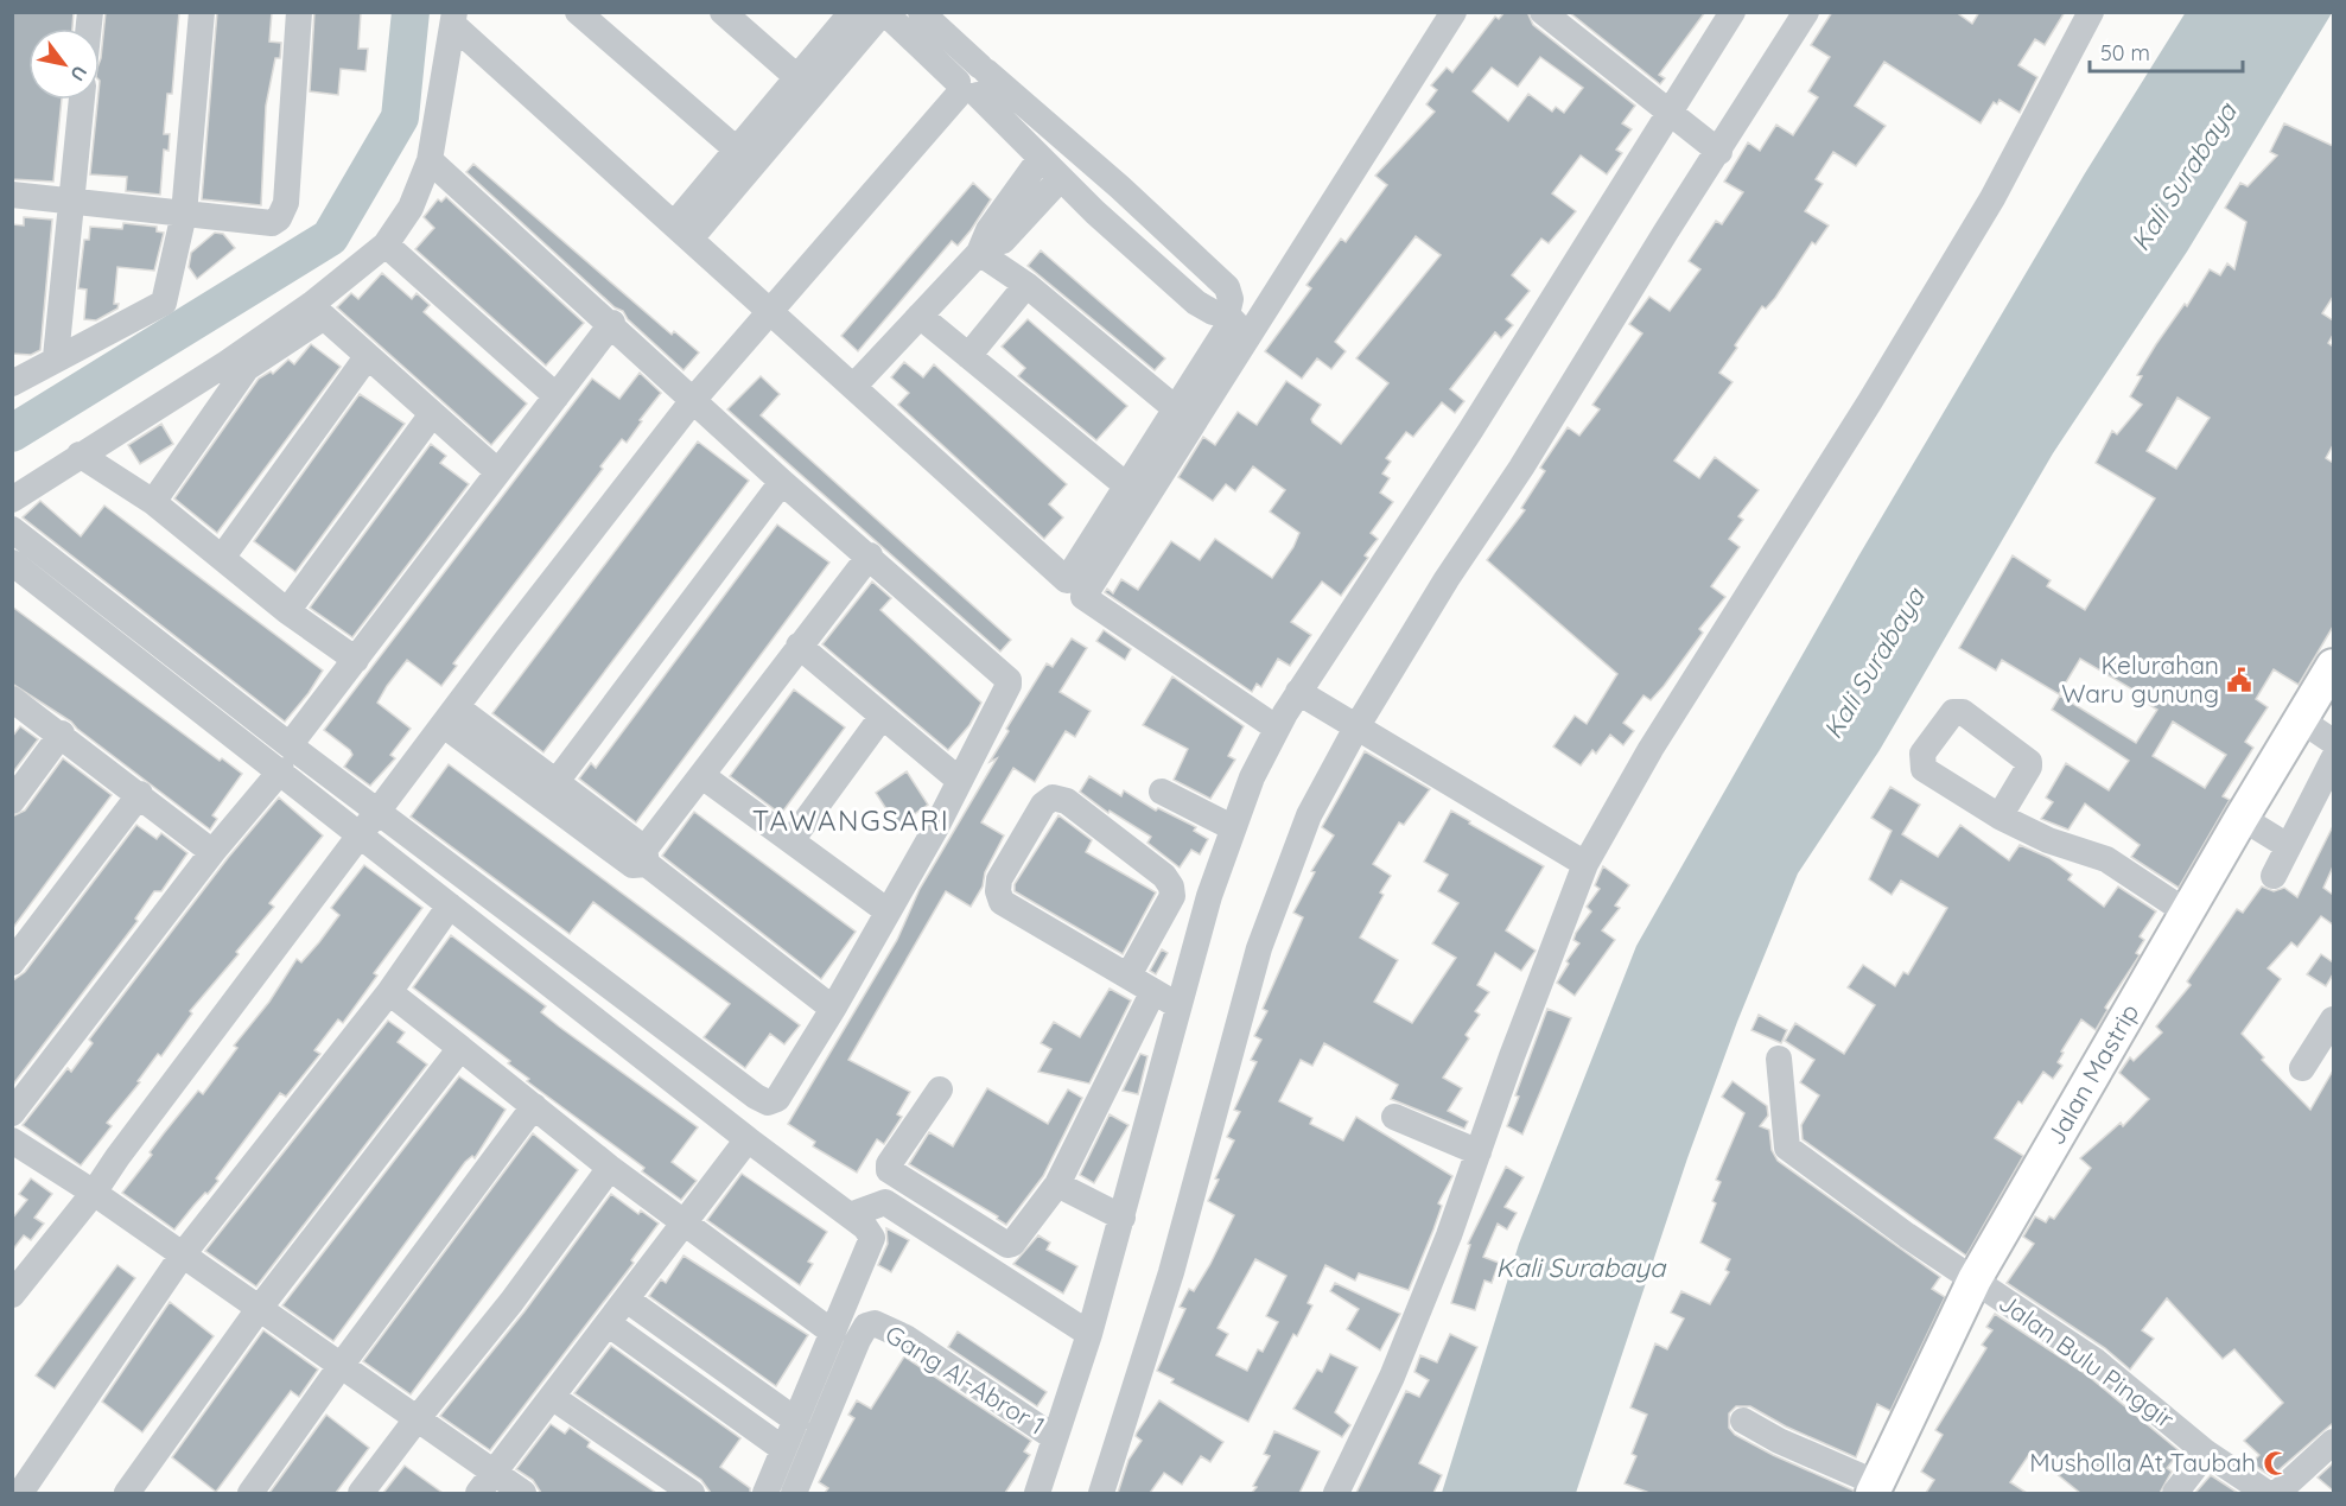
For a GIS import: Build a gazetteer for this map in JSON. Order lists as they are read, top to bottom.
{
  "streets": {
    "main road": ["Jalan Mastrip"],
    "street": ["Jalan Bulu Pinggir", "Gang Al-Abror 1"]
  },
  "crossings": [
    ["Jalan Mastrip", "Jalan Bulu Pinggir"]
  ],
  "districts": ["TAWANGSARI"],
  "water": ["Kali Surabaya"],
  "places": {
    "public building": ["Kelurahan Waru gunung"],
    "mosque": ["Musholla At Taubah"]
  },
  "scale_bar": "50 m",
  "north": "bottom right"
}
